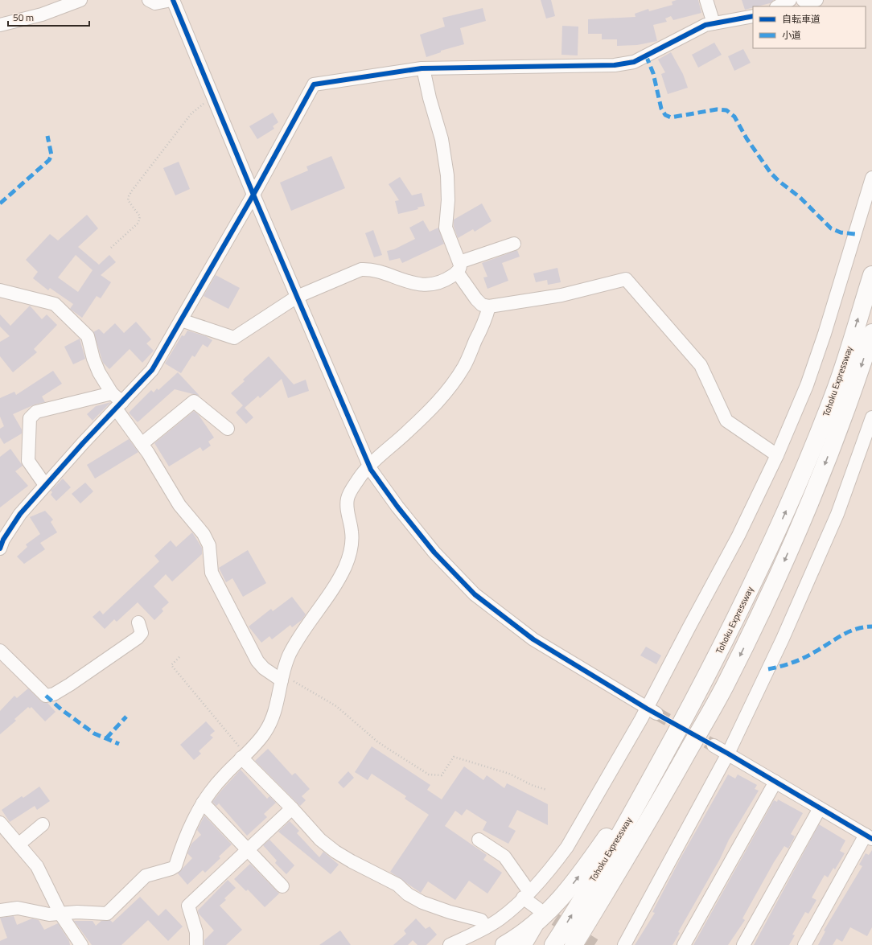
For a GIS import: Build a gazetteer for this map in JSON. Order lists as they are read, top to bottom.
{
  "streets": {
    "highway": ["Tohoku Expressway"]
  },
  "legend": ["自転車道", "小道"],
  "scale_bar": "50 m"
}
